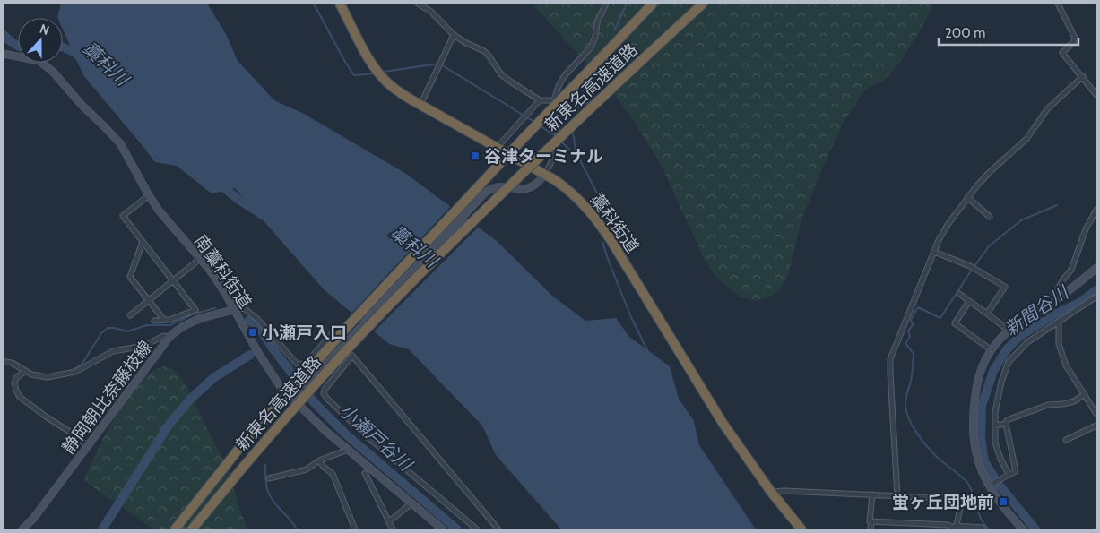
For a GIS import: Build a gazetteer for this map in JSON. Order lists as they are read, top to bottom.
{
  "streets": {
    "highway": ["新東名高速道路", "藁科街道"],
    "main road": ["南藁科街道", "静岡朝比奈藤枝線"]
  },
  "crossings": [
    ["南藁科街道", "静岡朝比奈藤枝線"]
  ],
  "water": ["藁科川", "新間谷川", "小瀬戸谷川"],
  "places": {
    "transit": ["谷津ターミナル", "小瀬戸入口", "蛍ヶ丘団地前"]
  },
  "scale_bar": "200 m",
  "north": "top"
}
